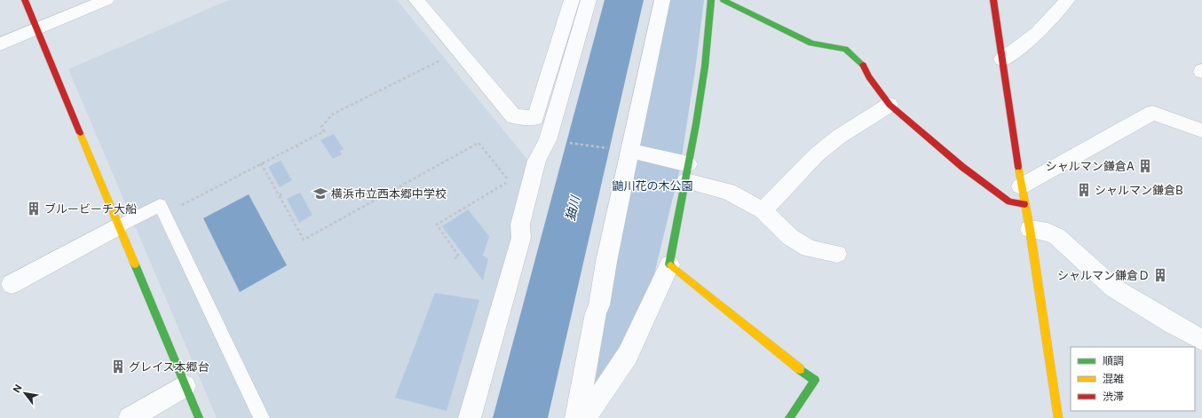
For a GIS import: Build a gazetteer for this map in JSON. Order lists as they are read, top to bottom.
{
  "water": ["㹨川"],
  "parks": ["鼬川花の木公園"],
  "places": {
    "building": [
      "シャルマン鎌倉A",
      "シャルマン鎌倉B",
      "ブルービーチ大船",
      "シャルマン鎌倉Ｄ",
      "グレイス本郷台"
    ],
    "school or university": ["横浜市立西本郷中学校"]
  },
  "legend": ["順調", "混雑", "渋滞"],
  "north": "top left"
}
